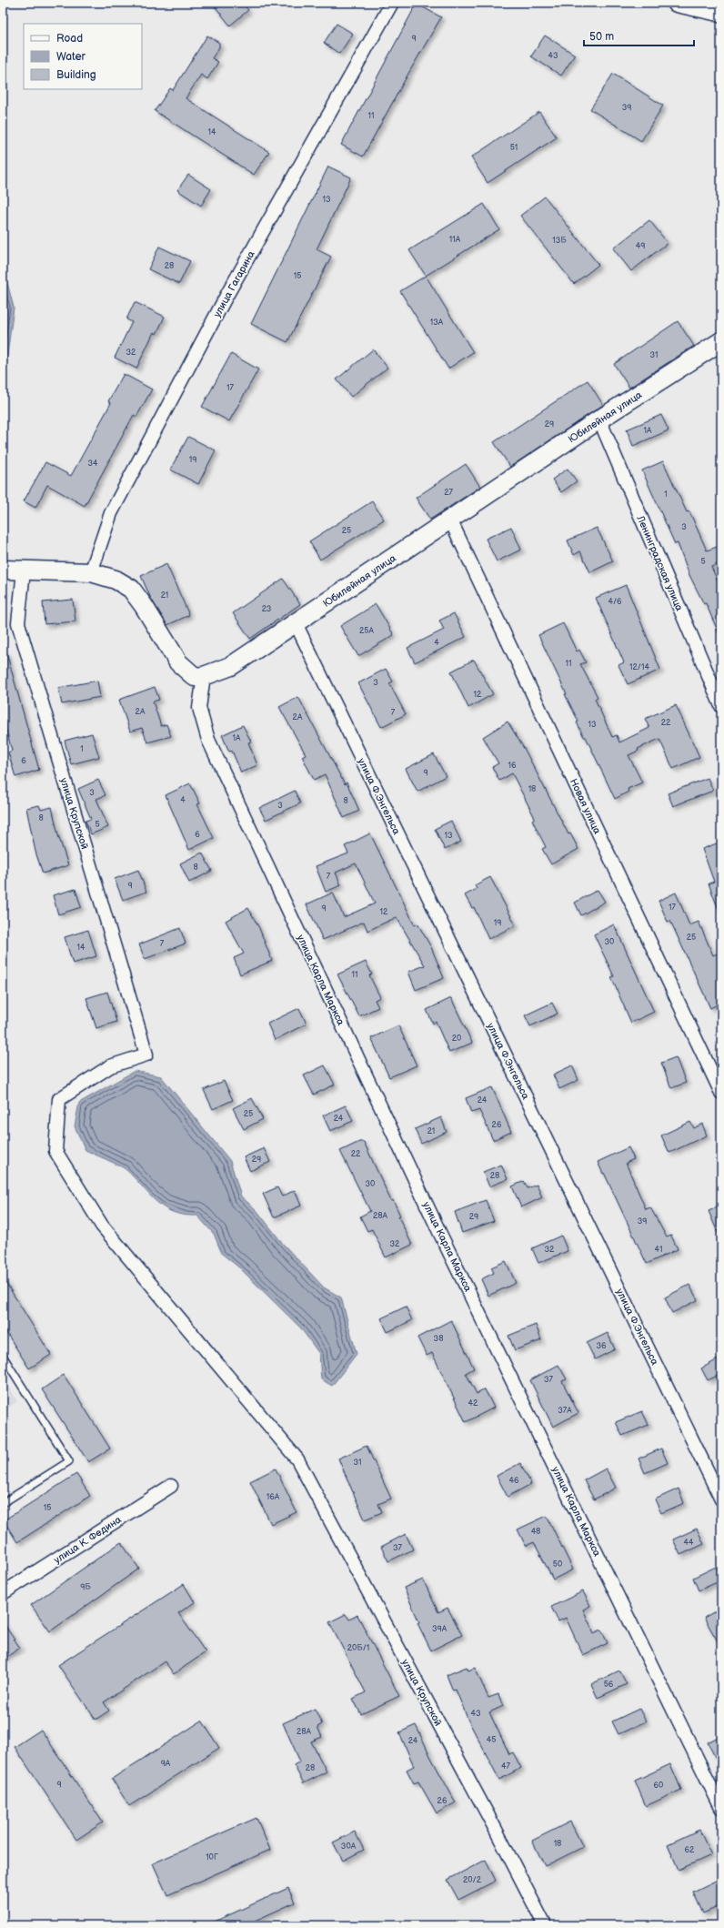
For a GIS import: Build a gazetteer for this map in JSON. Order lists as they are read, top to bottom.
{
  "streets": {
    "street": [
      "улица Гагарина",
      "Юбилейная улица",
      "Ленинградская улица",
      "улица Ф.Энгельса",
      "Новая улица",
      "улица Крупской",
      "улица Карла Маркса",
      "улица К. Федина"
    ]
  },
  "crossings": [
    ["Юбилейная улица", "Ленинградская улица"],
    ["Юбилейная улица", "улица Ф.Энгельса"],
    ["Юбилейная улица", "Новая улица"],
    ["Юбилейная улица", "улица Карла Маркса"]
  ],
  "house_numbers": [
    "9",
    "43",
    "39",
    "11",
    "14",
    "51",
    "13",
    "11А",
    "13Б",
    "49",
    "28",
    "15",
    "13А",
    "32",
    "31",
    "17",
    "29",
    "1А",
    "19",
    "34",
    "27",
    "1",
    "3",
    "25",
    "5",
    "21",
    "4/6",
    "23",
    "25А",
    "4",
    "11",
    "12/14",
    "3",
    "12",
    "2А",
    "7",
    "2А",
    "22",
    "13",
    "1А",
    "1",
    "6",
    "16",
    "9",
    "18",
    "3",
    "4",
    "8",
    "3",
    "8",
    "5",
    "6",
    "13",
    "8",
    "7",
    "9",
    "17",
    "9",
    "12",
    "19",
    "25",
    "30",
    "7",
    "14",
    "11",
    "20",
    "24",
    "25",
    "24",
    "26",
    "21",
    "22",
    "29",
    "28",
    "30",
    "28А",
    "29",
    "39",
    "32",
    "32",
    "41",
    "38",
    "36",
    "37",
    "42",
    "37А",
    "31",
    "46",
    "16А",
    "15",
    "48",
    "44",
    "37",
    "50",
    "9Б",
    "39А",
    "20Б/1",
    "56",
    "43",
    "28А",
    "45",
    "24",
    "9А",
    "47",
    "28",
    "9",
    "60",
    "26",
    "18",
    "30А",
    "62",
    "10Г",
    "20/2"
  ],
  "legend": ["Road", "Water", "Building"],
  "scale_bar": "50 m"
}
